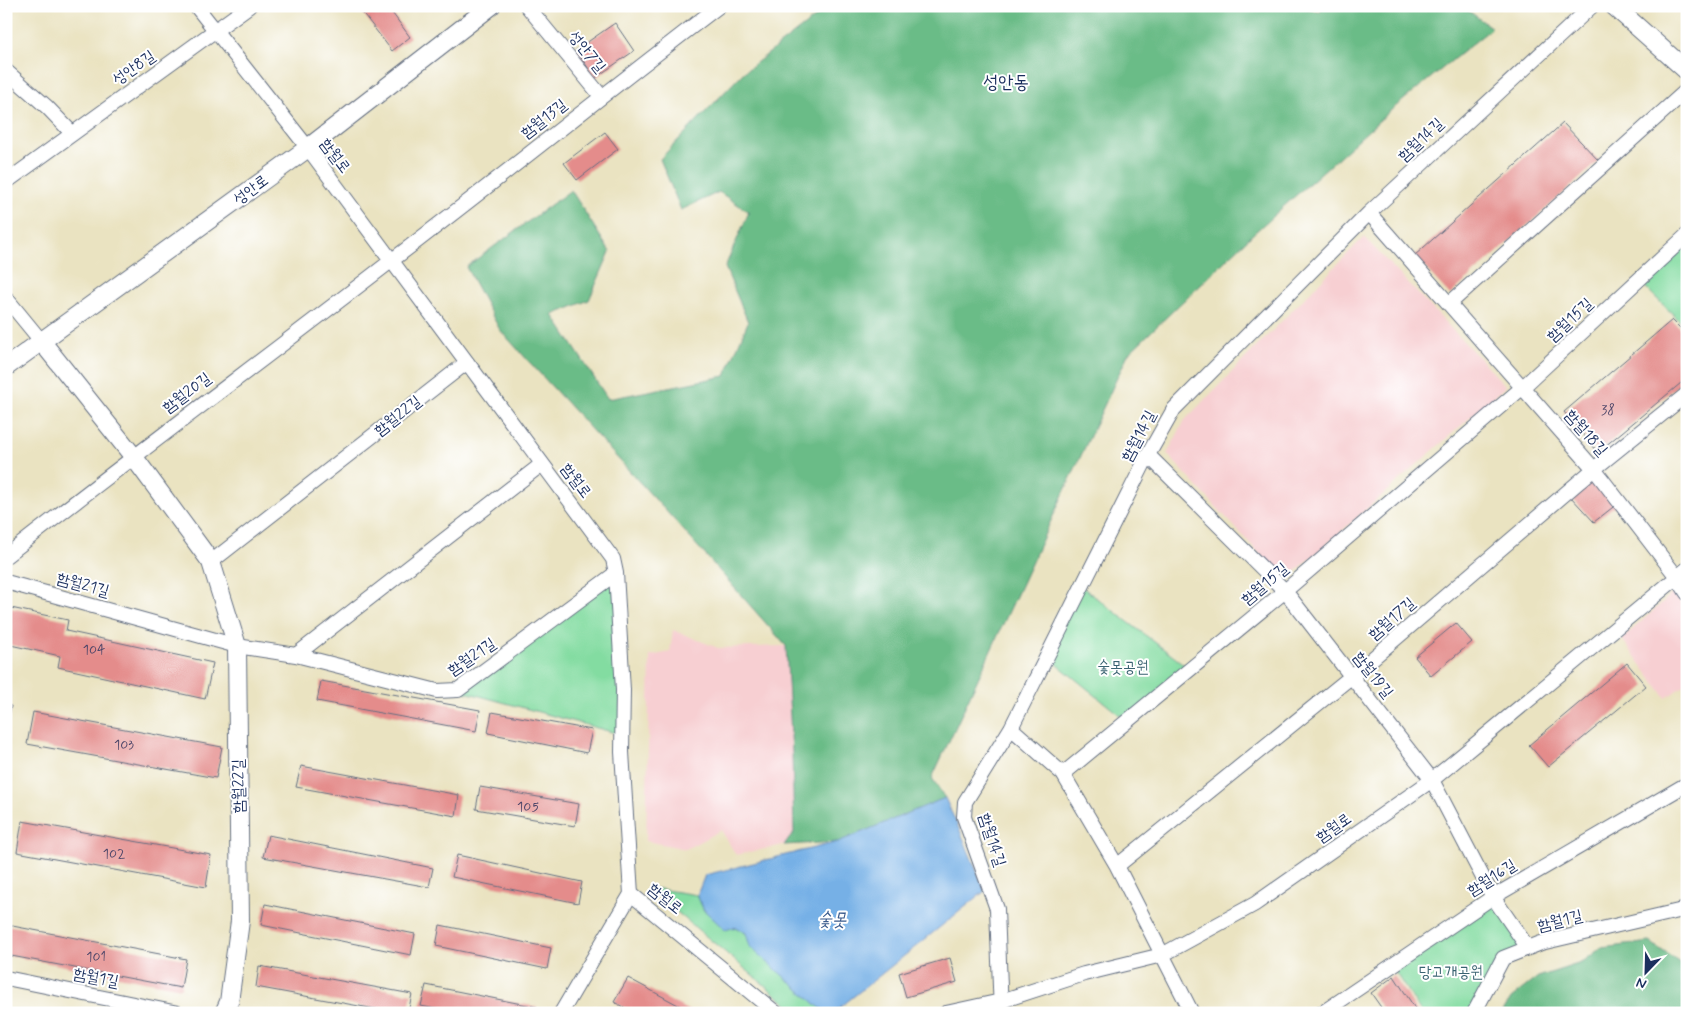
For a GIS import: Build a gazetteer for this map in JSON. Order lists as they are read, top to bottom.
{
  "streets": {
    "street": [
      "성안7길",
      "성안8길",
      "함월13길",
      "함월14길",
      "함월로",
      "성안로",
      "함월15길",
      "함월20길",
      "함월22길",
      "함월18길",
      "함월21길",
      "함월17길",
      "함월19길",
      "함월16길",
      "함월1길"
    ]
  },
  "crossings": [
    ["성안7길", "함월13길"],
    ["성안8길", "함월로"],
    ["함월13길", "함월로"],
    ["함월13길", "함월20길"],
    ["함월14길", "함월로"],
    ["함월14길", "함월18길"],
    ["함월14길", "함월19길"],
    ["함월로", "성안로"],
    ["함월로", "함월20길"],
    ["함월로", "함월22길"],
    ["함월로", "함월18길"],
    ["함월로", "함월21길"],
    ["함월로", "함월19길"],
    ["성안로", "함월22길"],
    ["함월15길", "함월18길"],
    ["함월15길", "함월19길"],
    ["함월20길", "함월22길"],
    ["함월22길", "함월21길"],
    ["함월18길", "함월17길"],
    ["함월17길", "함월19길"],
    ["함월19길", "함월16길"],
    ["함월19길", "함월1길"]
  ],
  "districts": ["성안동"],
  "water": ["숯못"],
  "parks": ["숯못공원", "당고개공원"],
  "house_numbers": [
    "38",
    "104",
    "103",
    "105",
    "102",
    "101"
  ],
  "north": "bottom left"
}
